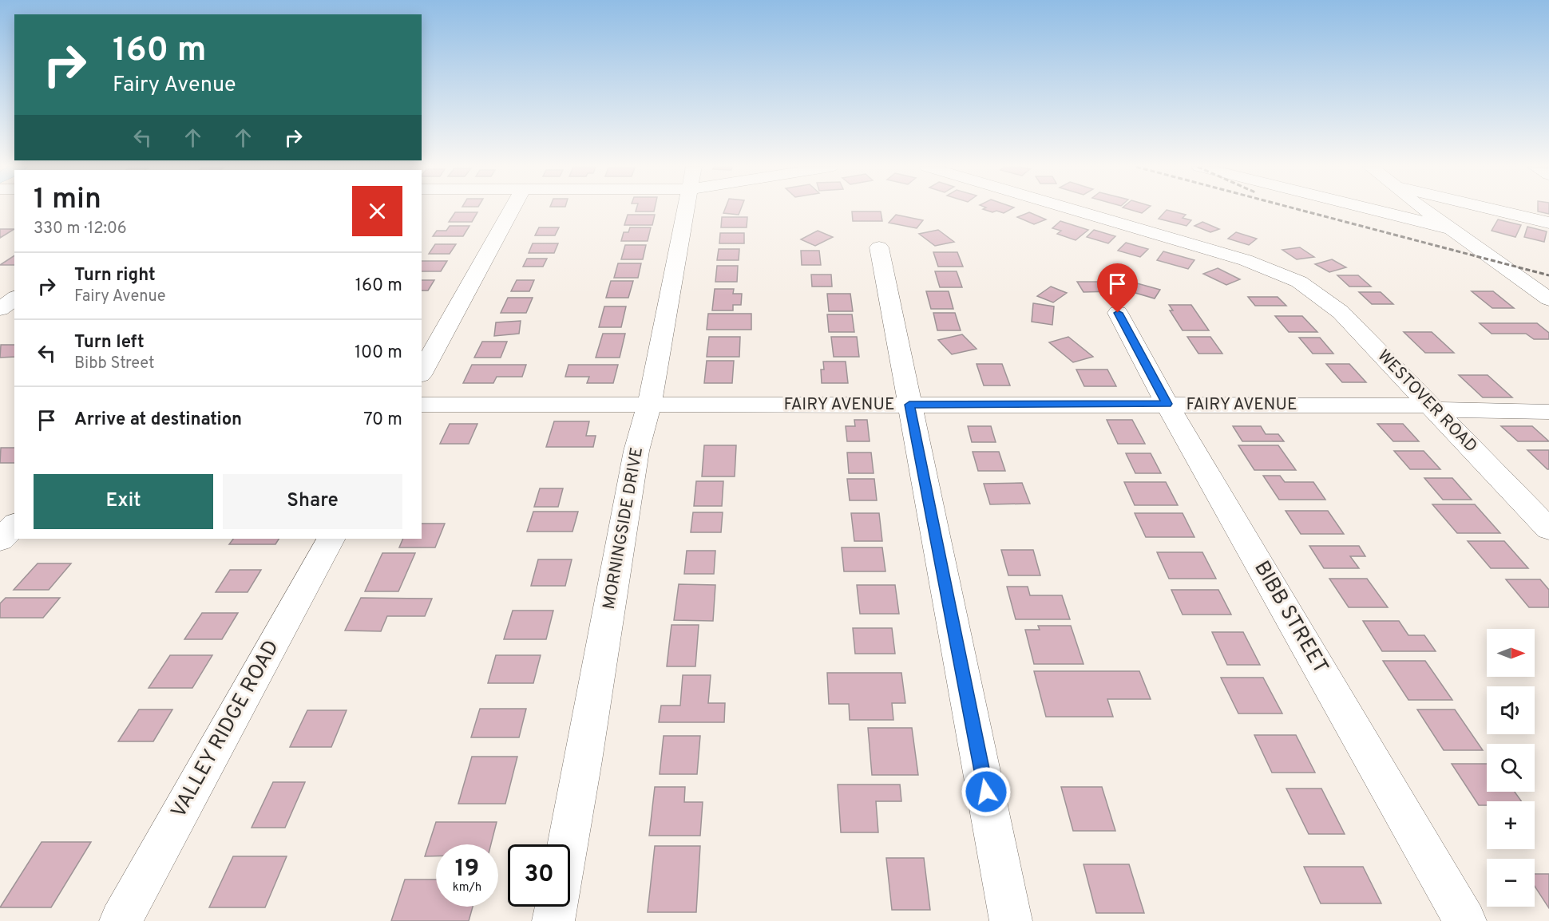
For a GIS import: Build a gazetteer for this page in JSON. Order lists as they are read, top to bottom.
{
  "streets": {
    "street": [
      "WESTOVER ROAD",
      "FAIRY AVENUE",
      "MORNINGSIDE DRIVE",
      "BIBB STREET",
      "VALLEY RIDGE ROAD"
    ]
  },
  "crossings": [
    ["WESTOVER ROAD", "FAIRY AVENUE"],
    ["FAIRY AVENUE", "MORNINGSIDE DRIVE"],
    ["FAIRY AVENUE", "BIBB STREET"]
  ],
  "north": "right",
  "page": {
    "turn": ["160 m", "Fairy Avenue"],
    "heading": ["1 min", "330 m · 12:06"],
    "list": [
      {
        "name": "Turn right",
        "note": "Fairy Avenue",
        "value": "160 m"
      },
      {
        "name": "Turn left",
        "note": "Bibb Street",
        "value": "100 m"
      },
      {
        "name": "Arrive at destination",
        "value": "70 m"
      }
    ],
    "buttons": ["Exit", "Share"],
    "map_buttons": ["+", "−"],
    "speed": "19 km/h",
    "limit": "30"
  }
}
